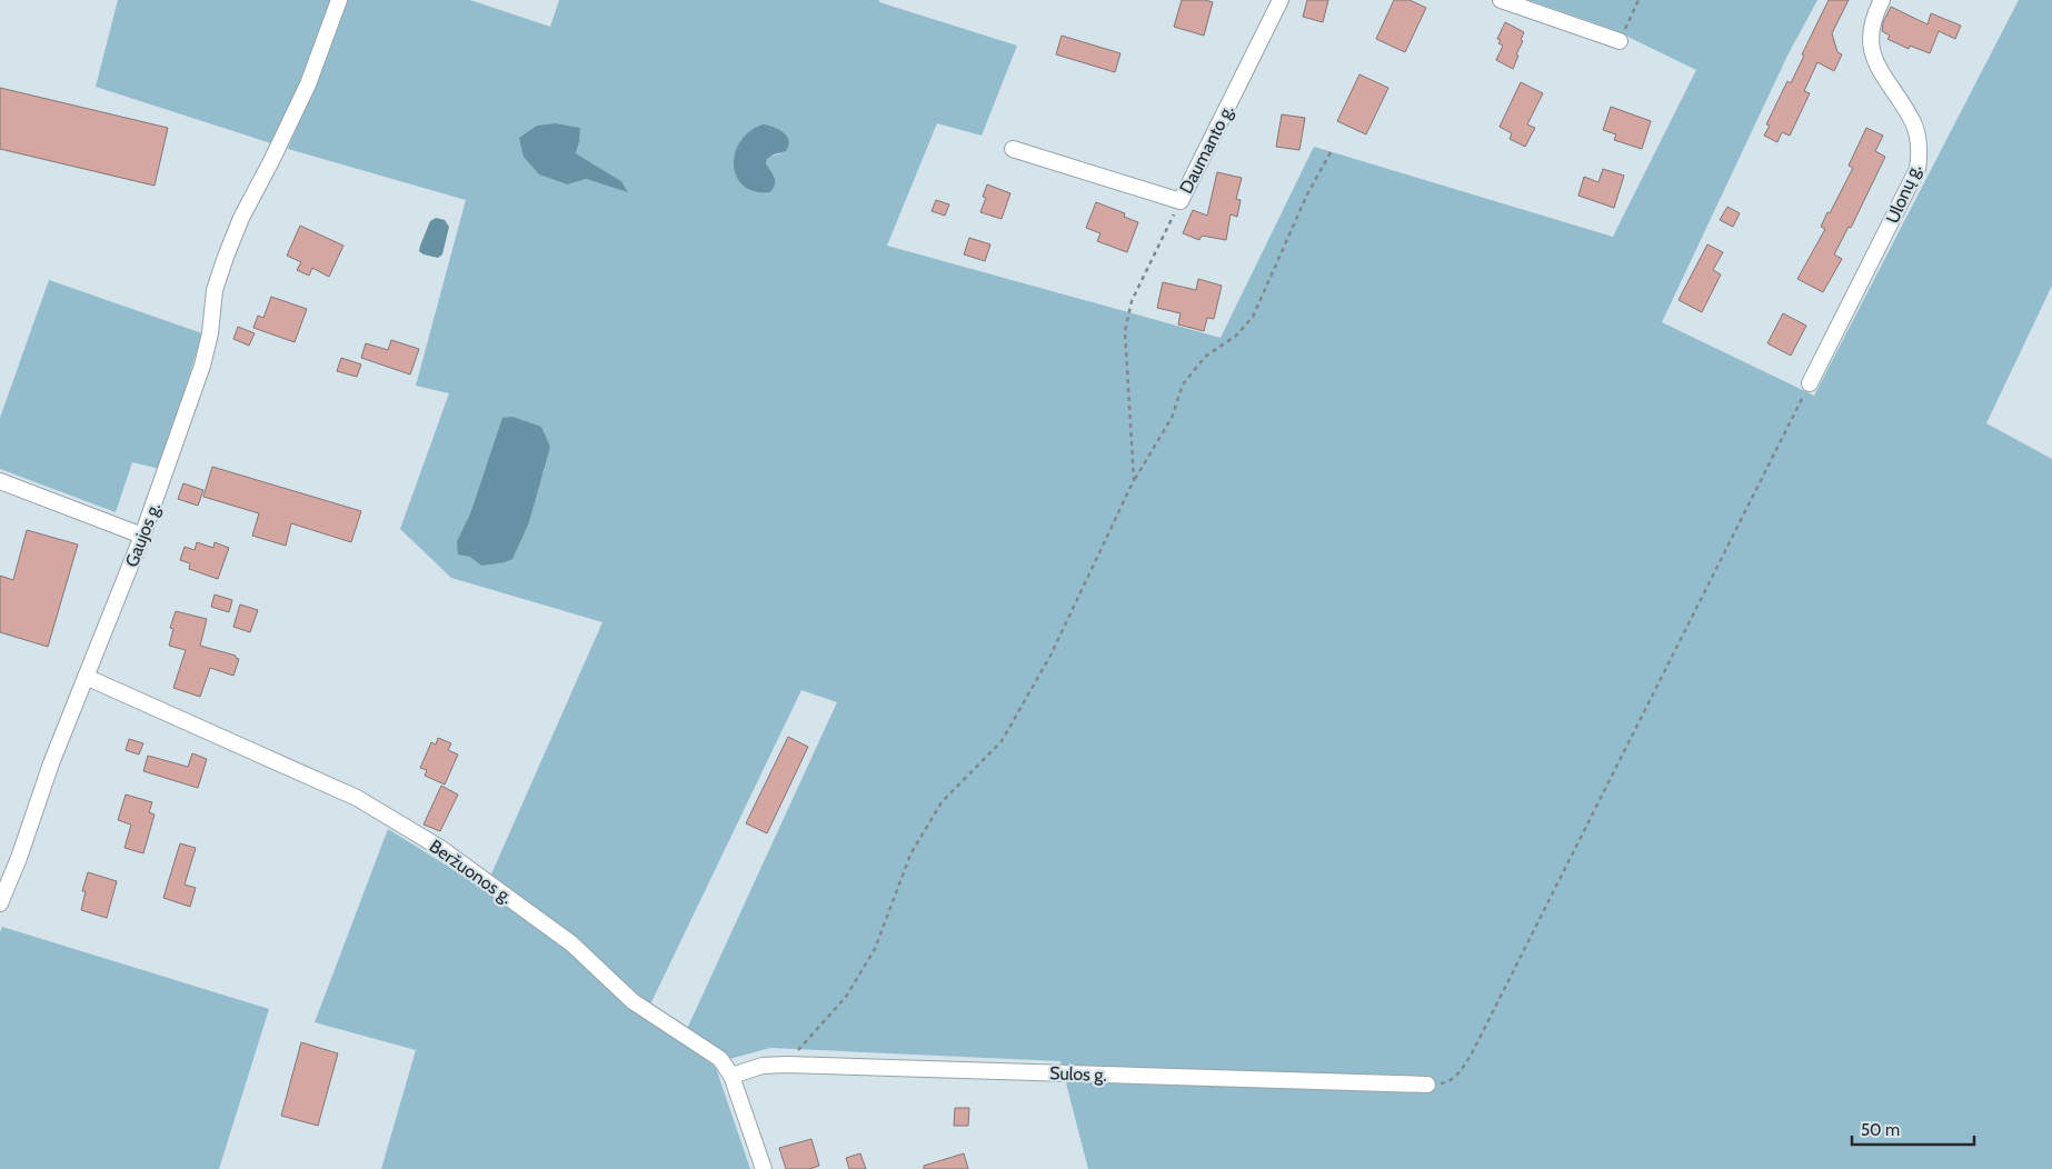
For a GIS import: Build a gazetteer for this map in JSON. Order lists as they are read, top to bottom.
{
  "streets": {
    "street": [
      "Daumanto g.",
      "Ulonų g.",
      "Gaujos g.",
      "Beržuonos g.",
      "Sulos g."
    ]
  },
  "crossings": [
    ["Gaujos g.", "Beržuonos g."],
    ["Beržuonos g.", "Sulos g."]
  ],
  "scale_bar": "50 m"
}
